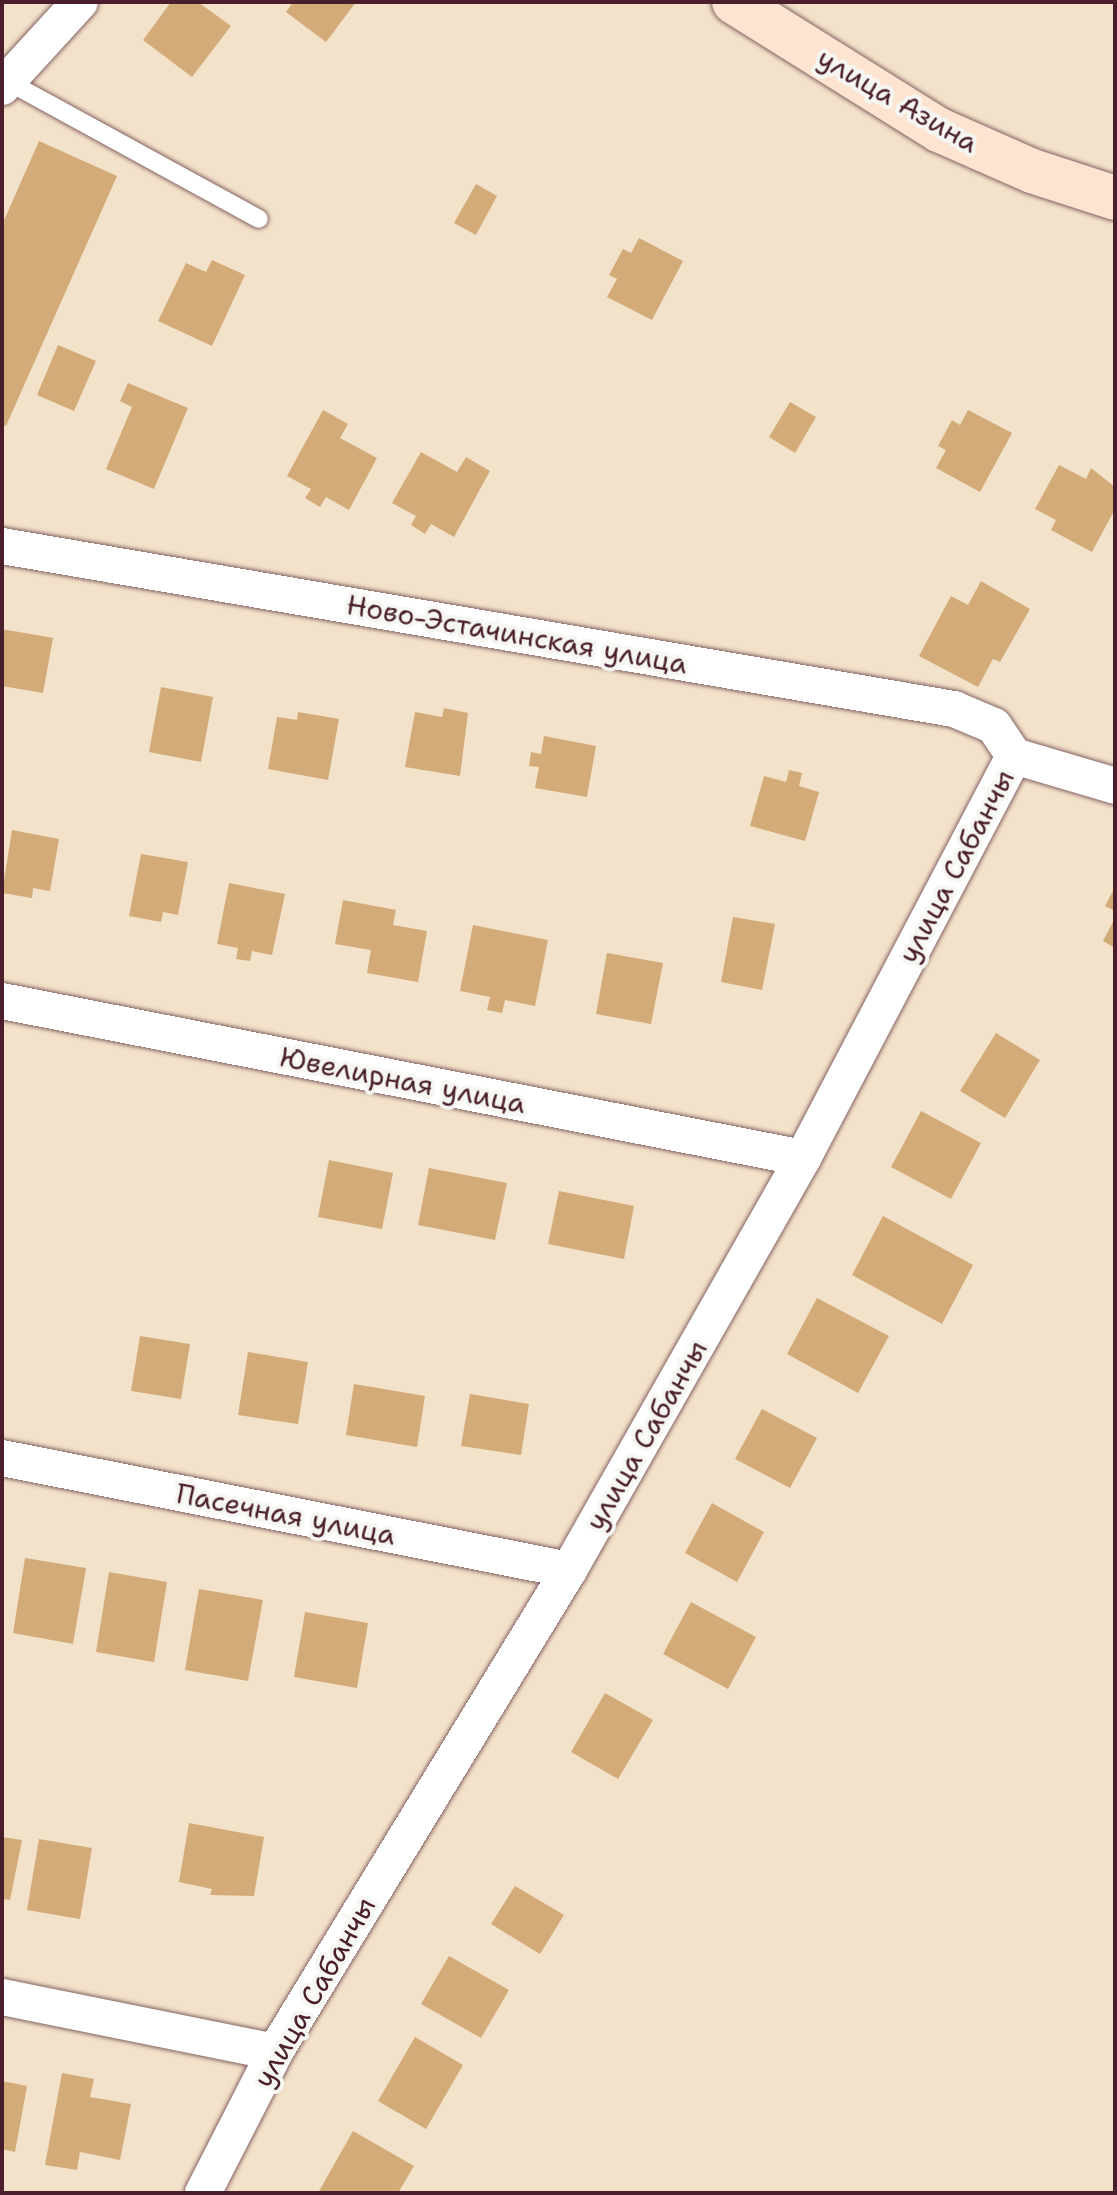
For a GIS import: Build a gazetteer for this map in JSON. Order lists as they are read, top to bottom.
{
  "streets": {
    "street": [
      "улица Азина",
      "Ново-Эстачинская улица",
      "улица Сабанчы",
      "Ювелирная улица",
      "Пасечная улица"
    ]
  },
  "crossings": [
    ["Ново-Эстачинская улица", "улица Сабанчы"],
    ["улица Сабанчы", "Ювелирная улица"],
    ["улица Сабанчы", "Пасечная улица"]
  ]
}
